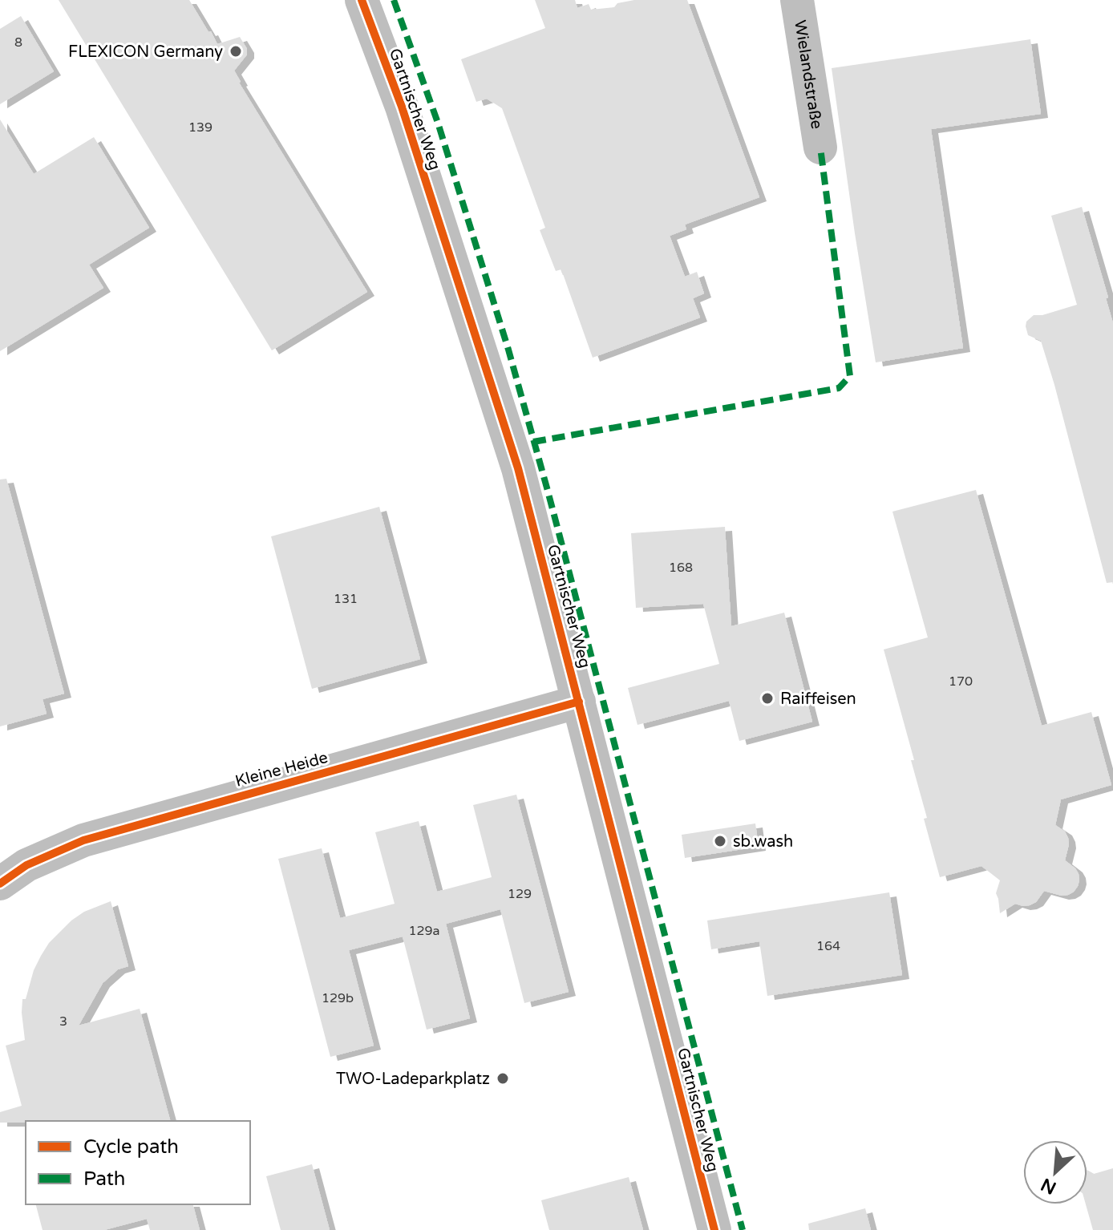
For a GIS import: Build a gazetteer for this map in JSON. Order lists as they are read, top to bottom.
{
  "streets": {
    "street": ["Wielandstraße", "Gartnischer Weg", "Kleine Heide"]
  },
  "crossings": [
    ["Gartnischer Weg", "Kleine Heide"]
  ],
  "places": [
    "FLEXICON Germany",
    "Raiffeisen",
    "sb.wash",
    "TWO-Ladeparkplatz"
  ],
  "house_numbers": [
    "8",
    "139",
    "168",
    "131",
    "170",
    "129",
    "129a",
    "164",
    "129b",
    "3"
  ],
  "legend": ["Cycle path", "Path"],
  "north": "bottom left"
}
